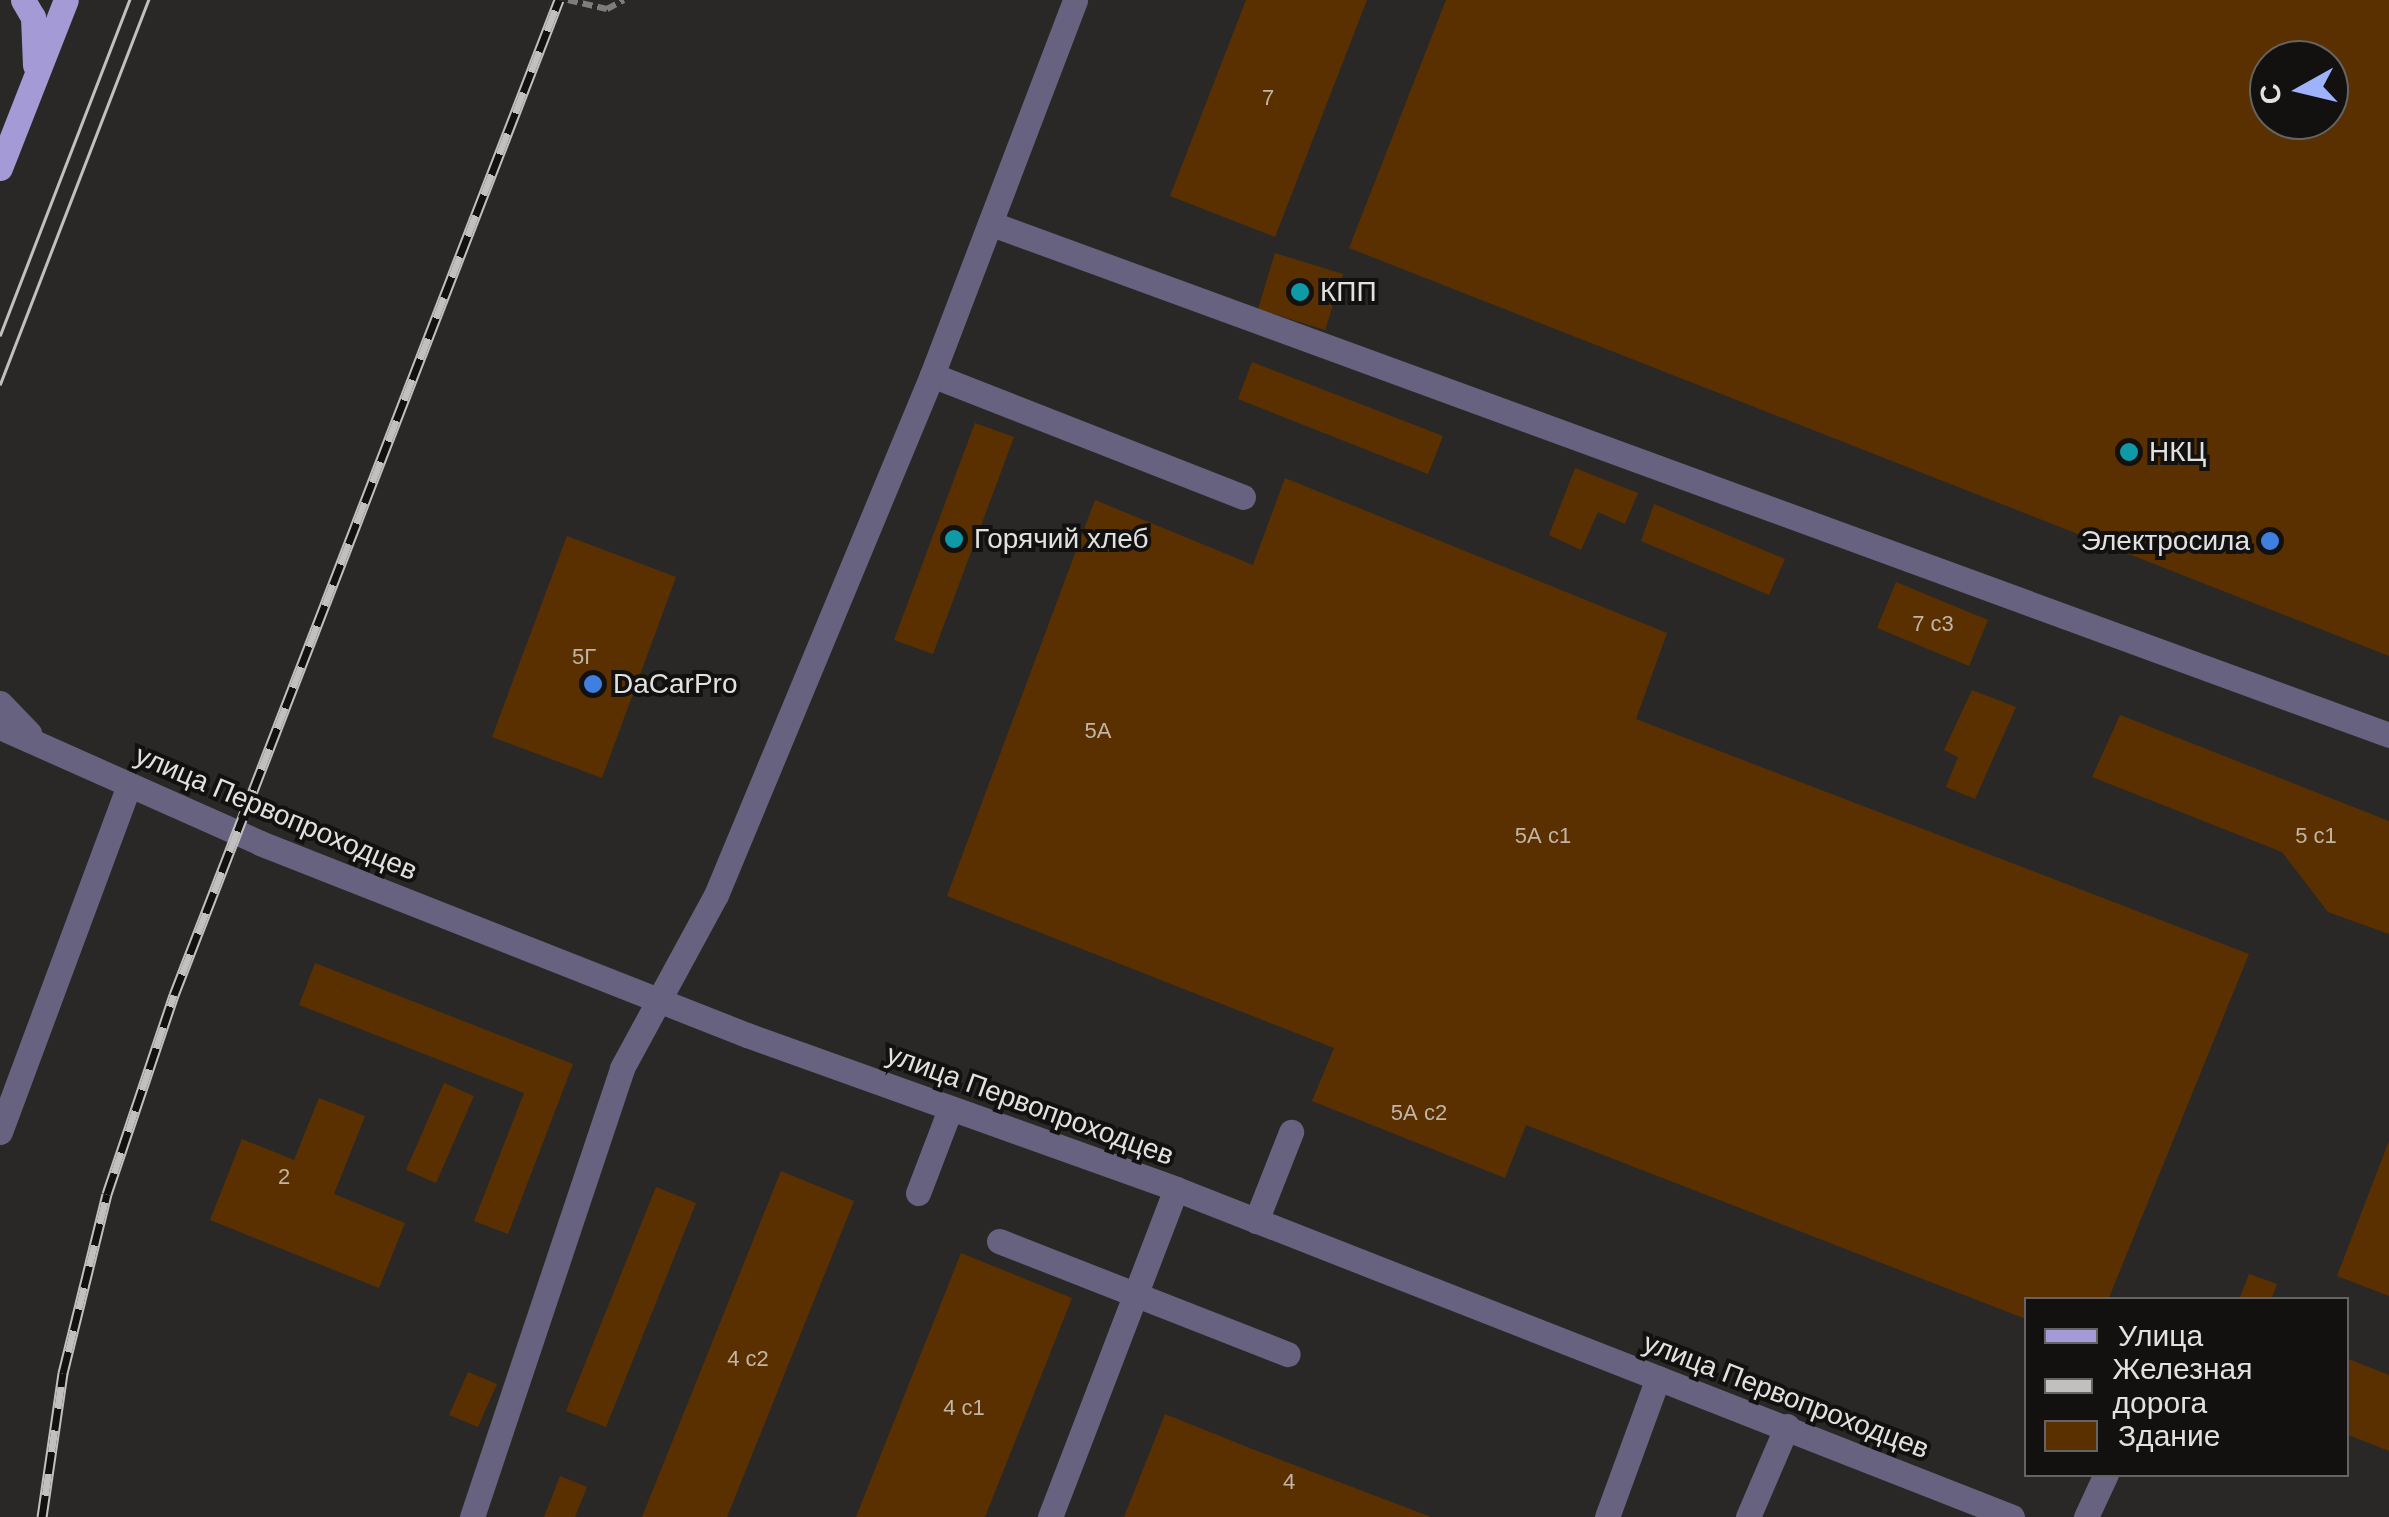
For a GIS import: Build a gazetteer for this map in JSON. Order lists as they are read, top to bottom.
{
  "streets": {
    "street": ["улица Первопроходцев"]
  },
  "places": [
    "КПП",
    "НКЦ",
    "Горячий хлеб",
    "Электросила",
    "DaCarPro"
  ],
  "house_numbers": [
    "7",
    "7 с3",
    "5Г",
    "5А",
    "5А с1",
    "5 с1",
    "5А с2",
    "2",
    "4 с2",
    "4 с1",
    "4"
  ],
  "legend": ["Улица", "Железная дорога", "Здание"],
  "north": "left"
}
